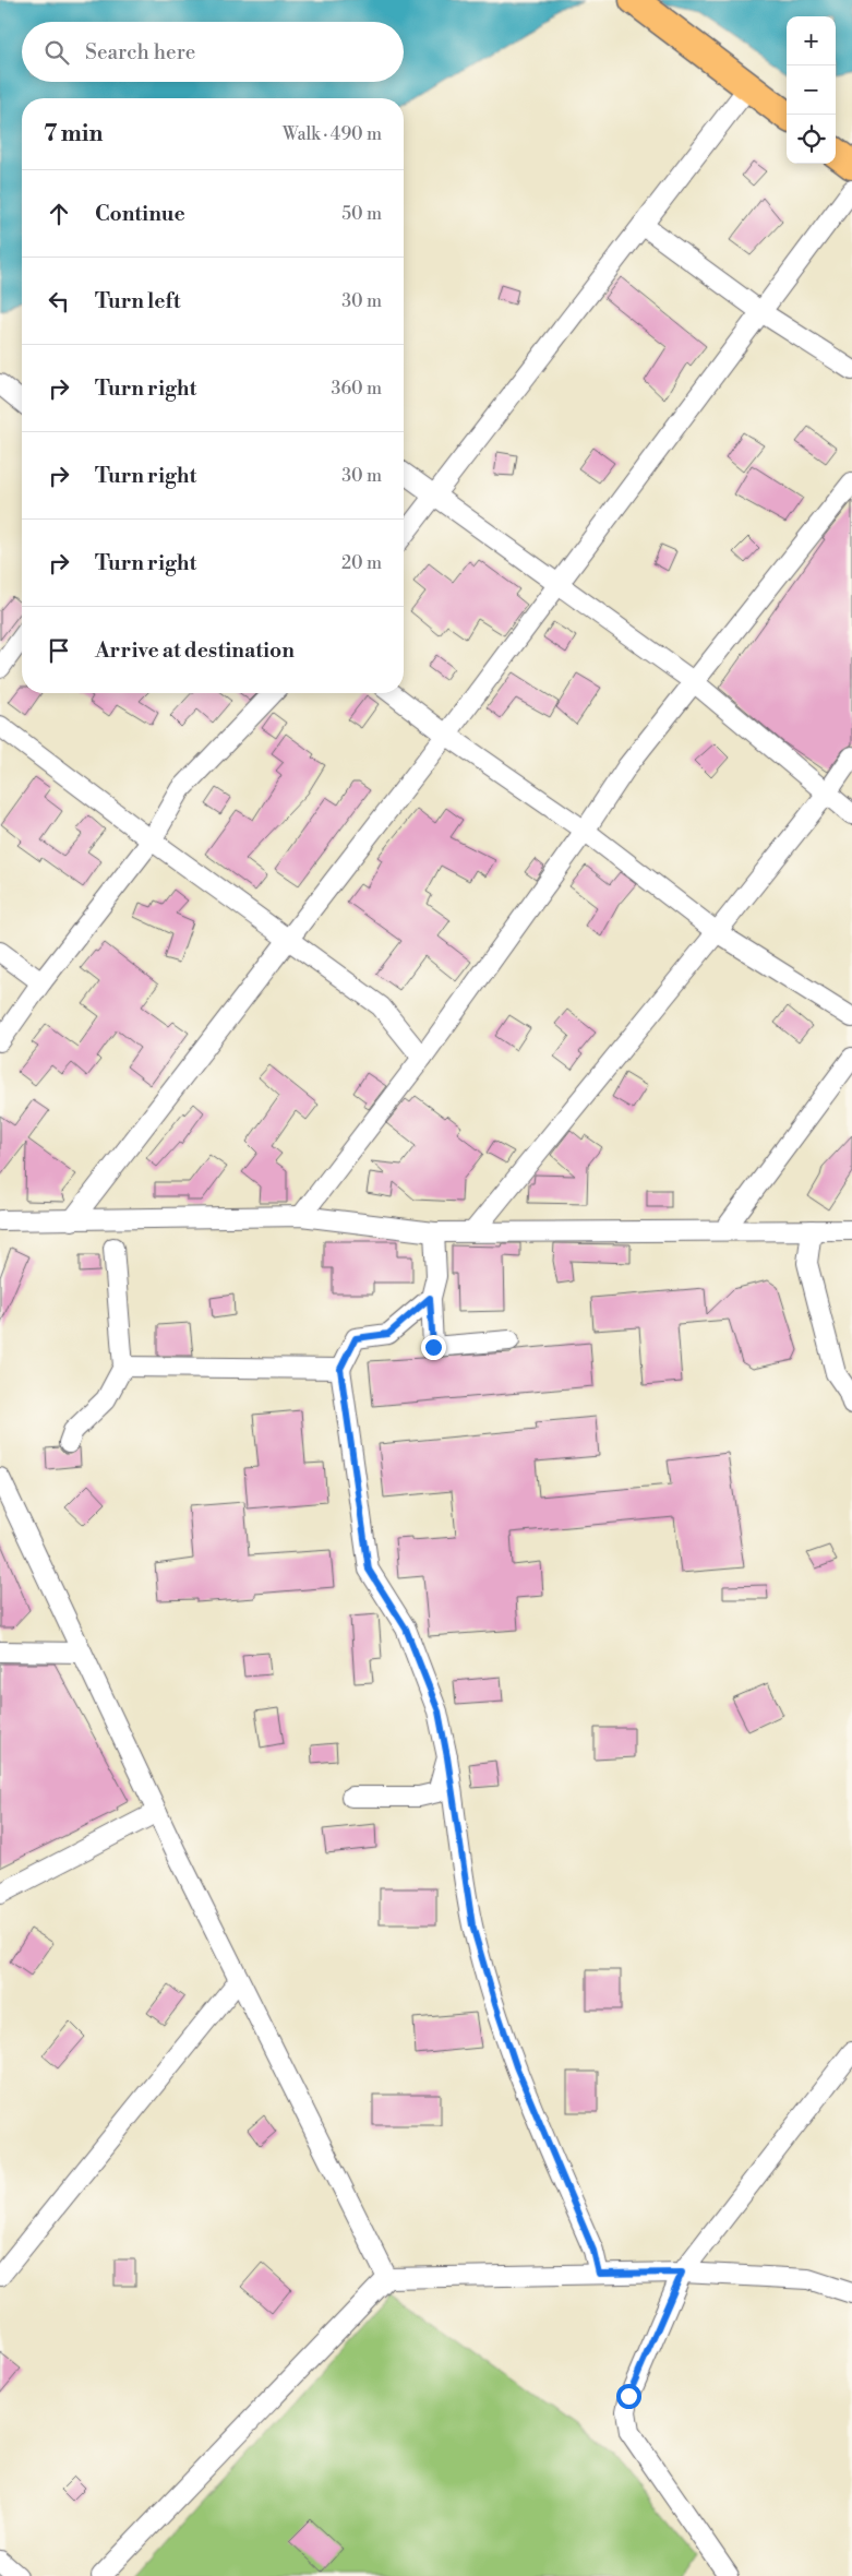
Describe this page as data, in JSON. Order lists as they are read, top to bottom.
{
  "page": {
    "map_buttons": ["+", "−"],
    "search": "Search here",
    "heading": ["7 min", "Walk · 490 m"],
    "list": [
      ["Continue", "50 m"],
      ["Turn left", "30 m"],
      ["Turn right", "360 m"],
      ["Turn right", "30 m"],
      ["Turn right", "20 m"],
      "Arrive at destination"
    ]
  }
}
